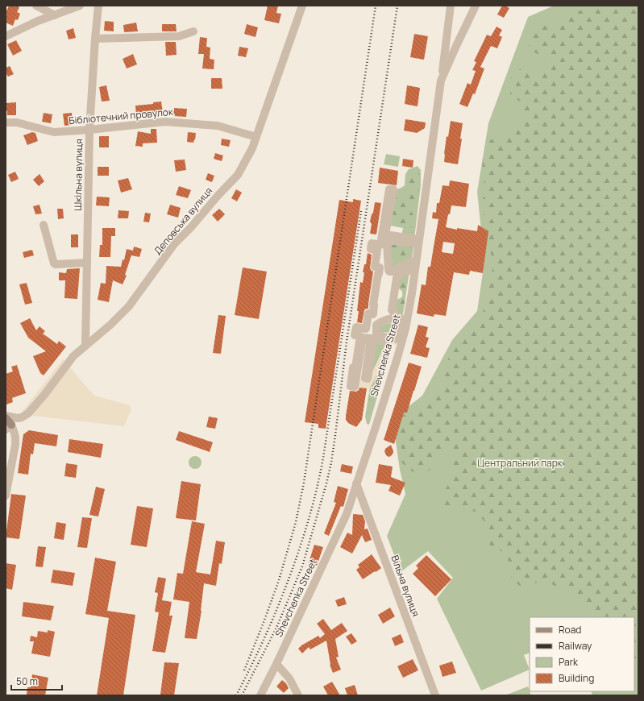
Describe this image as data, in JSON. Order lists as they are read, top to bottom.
{
  "streets": {
    "street": [
      "Бібліотечний провулок",
      "Шкільна вулиця",
      "Деповська вулиця",
      "Shevchenka Street",
      "Вільна вулиця"
    ]
  },
  "crossings": [
    ["Бібліотечний провулок", "Шкільна вулиця"],
    ["Бібліотечний провулок", "Деповська вулиця"],
    ["Шкільна вулиця", "Деповська вулиця"],
    ["Shevchenka Street", "Вільна вулиця"]
  ],
  "parks": ["Центральний парк"],
  "legend": [
    "Road",
    "Railway",
    "Park",
    "Building"
  ],
  "scale_bar": "50 m"
}
